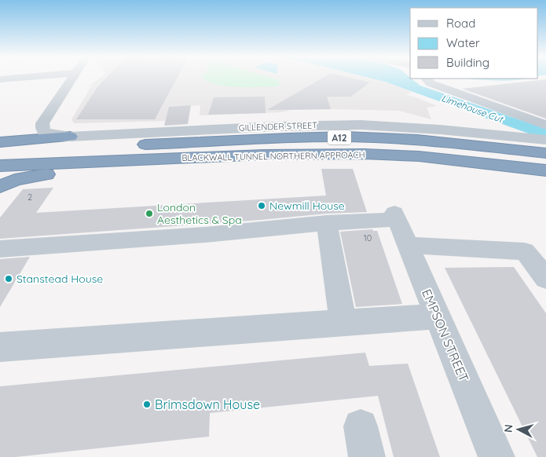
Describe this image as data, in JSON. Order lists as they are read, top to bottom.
{
  "streets": {
    "highway": ["A12", "BLACKWALL TUNNEL NORTHERN APPROACH"],
    "street": ["GILLENDER STREET", "EMPSON STREET"]
  },
  "water": ["Limehouse Cut"],
  "places": [
    "Newmill House",
    "London Aesthetics & Spa",
    "Stanstead House",
    "Brimsdown House"
  ],
  "house_numbers": ["2", "10"],
  "legend": ["Road", "Water", "Building"],
  "north": "left"
}
